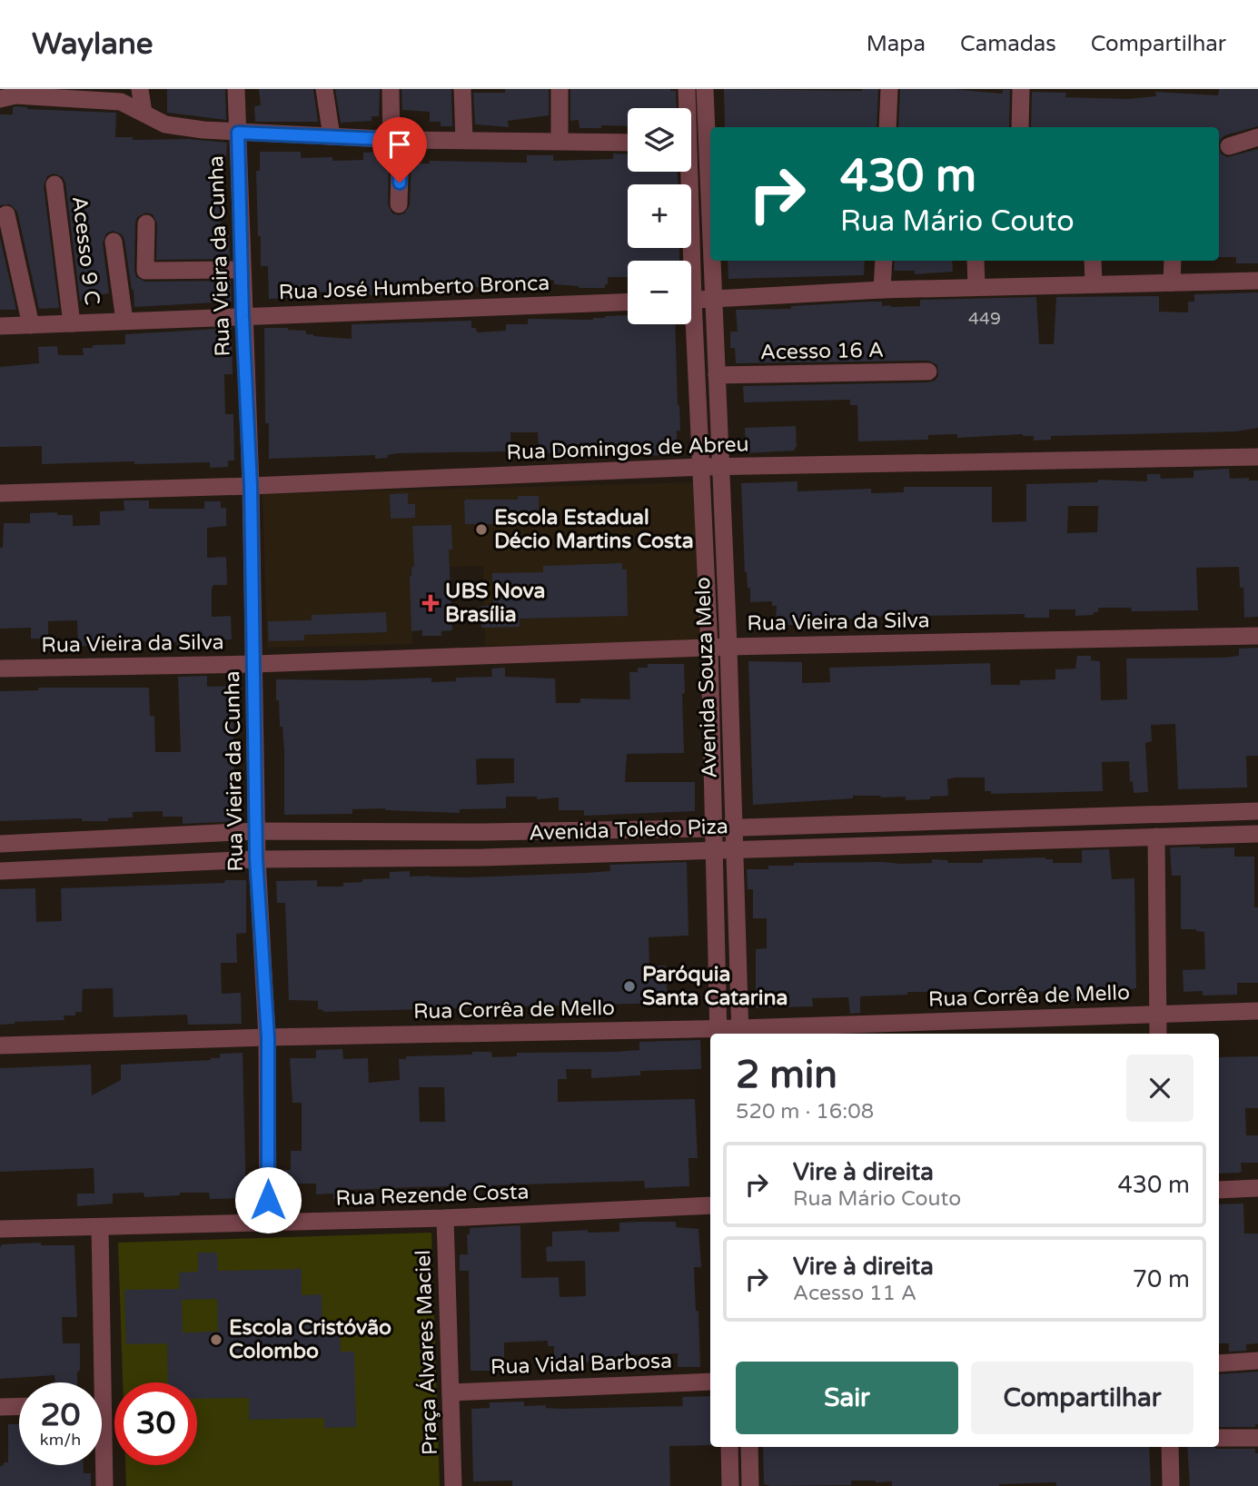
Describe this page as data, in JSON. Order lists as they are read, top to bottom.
{
  "streets": {
    "street": [
      "Acesso 9 C",
      "Rua Vieira da Cunha",
      "Rua José Humberto Bronca",
      "Acesso 16 A",
      "Rua Domingos de Abreu",
      "Rua Vieira da Silva",
      "Avenida Souza Melo",
      "Avenida Toledo Piza",
      "Rua Corrêa de Mello",
      "Rua Rezende Costa",
      "Praça Álvares Maciel",
      "Rua Vidal Barbosa"
    ]
  },
  "crossings": [
    ["Acesso 9 C", "Rua José Humberto Bronca"],
    ["Rua Vieira da Cunha", "Rua José Humberto Bronca"],
    ["Rua Vieira da Cunha", "Rua Domingos de Abreu"],
    ["Rua Vieira da Cunha", "Rua Vieira da Silva"],
    ["Rua Vieira da Cunha", "Avenida Toledo Piza"],
    ["Rua Vieira da Cunha", "Rua Corrêa de Mello"],
    ["Rua Vieira da Cunha", "Rua Rezende Costa"],
    ["Acesso 16 A", "Avenida Souza Melo"],
    ["Rua Domingos de Abreu", "Avenida Souza Melo"],
    ["Rua Vieira da Silva", "Avenida Souza Melo"],
    ["Avenida Souza Melo", "Avenida Toledo Piza"],
    ["Avenida Souza Melo", "Rua Corrêa de Mello"],
    ["Rua Rezende Costa", "Praça Álvares Maciel"],
    ["Praça Álvares Maciel", "Rua Vidal Barbosa"]
  ],
  "places": {
    "other": ["Escola Estadual Décio Martins Costa", "Paróquia Santa Catarina", "Escola Cristóvão Colombo"],
    "health": ["UBS Nova Brasília"]
  },
  "house_numbers": ["449"],
  "page": {
    "header": "Waylane",
    "nav": ["Mapa", "Camadas", "Compartilhar"],
    "map_buttons": ["+", "−"],
    "turn": ["430 m", "Rua Mário Couto"],
    "heading": ["2 min", "520 m · 16:08"],
    "list": [
      {
        "name": "Vire à direita",
        "note": "Rua Mário Couto",
        "value": "430 m"
      },
      {
        "name": "Vire à direita",
        "note": "Acesso 11 A",
        "value": "70 m"
      }
    ],
    "buttons": ["Sair", "Compartilhar"],
    "speed": "20 km/h",
    "limit": "30"
  }
}
